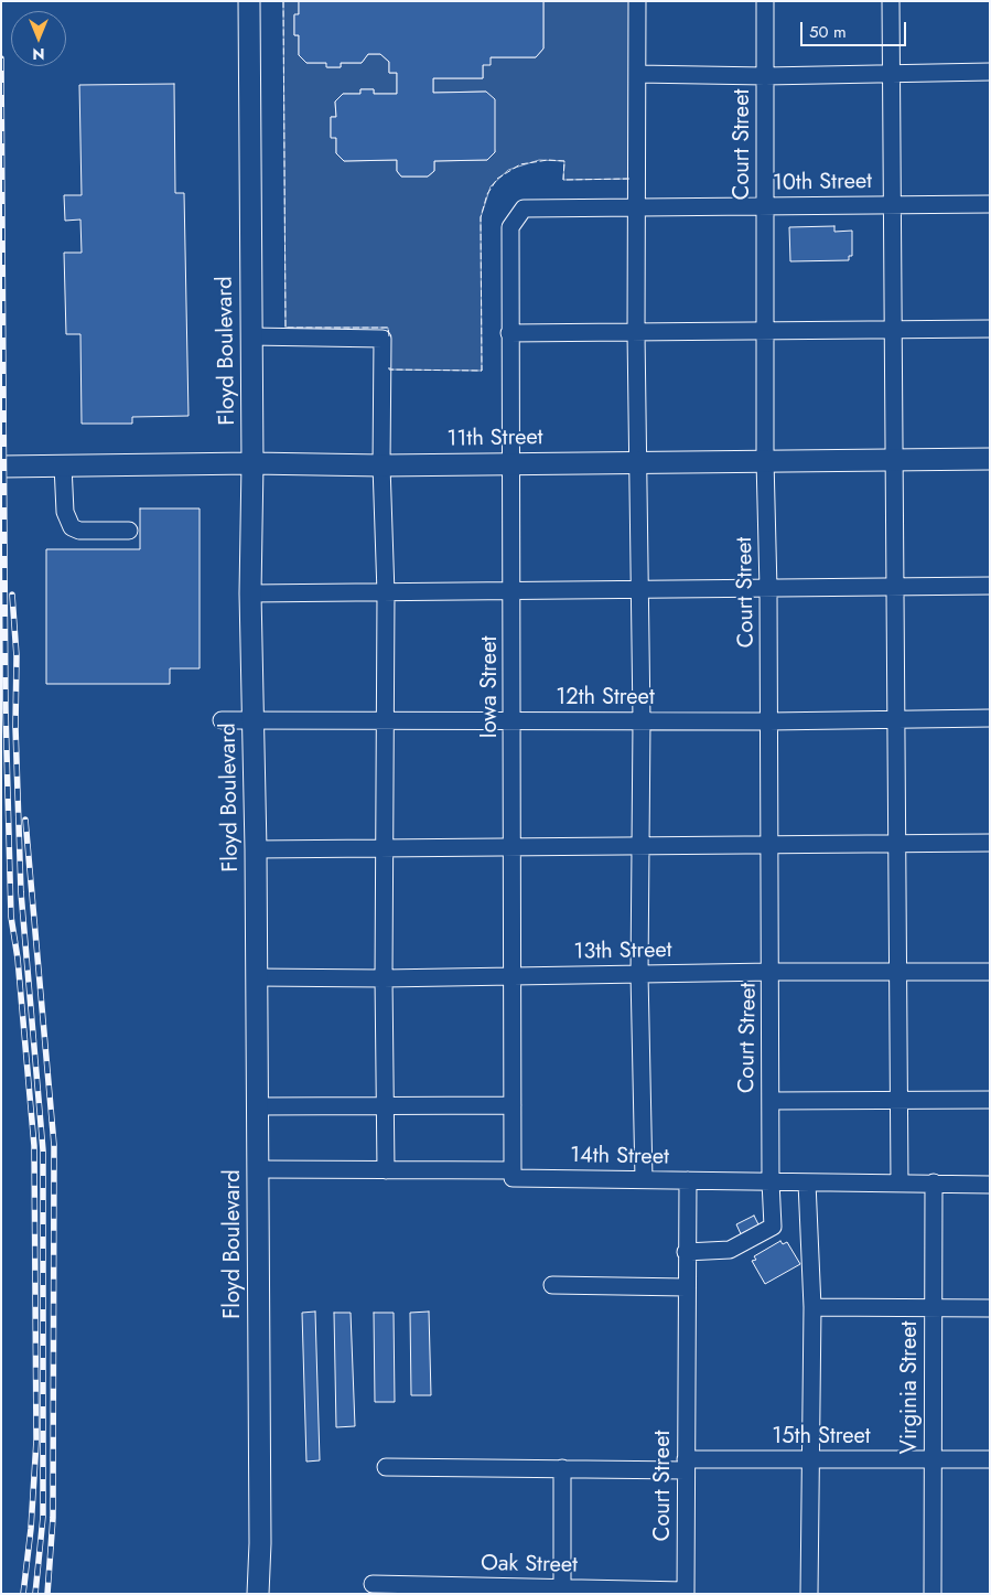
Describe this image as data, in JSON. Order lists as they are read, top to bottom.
{
  "streets": {
    "main road": ["Floyd Boulevard", "11th Street"],
    "street": [
      "Court Street",
      "10th Street",
      "Iowa Street",
      "12th Street",
      "13th Street",
      "14th Street",
      "Virginia Street",
      "15th Street",
      "Oak Street"
    ]
  },
  "crossings": [
    ["Court Street", "10th Street"],
    ["Court Street", "11th Street"],
    ["Court Street", "12th Street"],
    ["Court Street", "13th Street"],
    ["Court Street", "14th Street"],
    ["Court Street", "15th Street"],
    ["Court Street", "Oak Street"],
    ["10th Street", "Iowa Street"],
    ["Floyd Boulevard", "11th Street"],
    ["Floyd Boulevard", "12th Street"],
    ["Floyd Boulevard", "13th Street"],
    ["Floyd Boulevard", "14th Street"],
    ["11th Street", "Iowa Street"],
    ["Iowa Street", "12th Street"],
    ["Iowa Street", "13th Street"],
    ["Iowa Street", "14th Street"],
    ["14th Street", "Virginia Street"],
    ["Virginia Street", "15th Street"]
  ],
  "scale_bar": "50 m",
  "north": "bottom"
}
